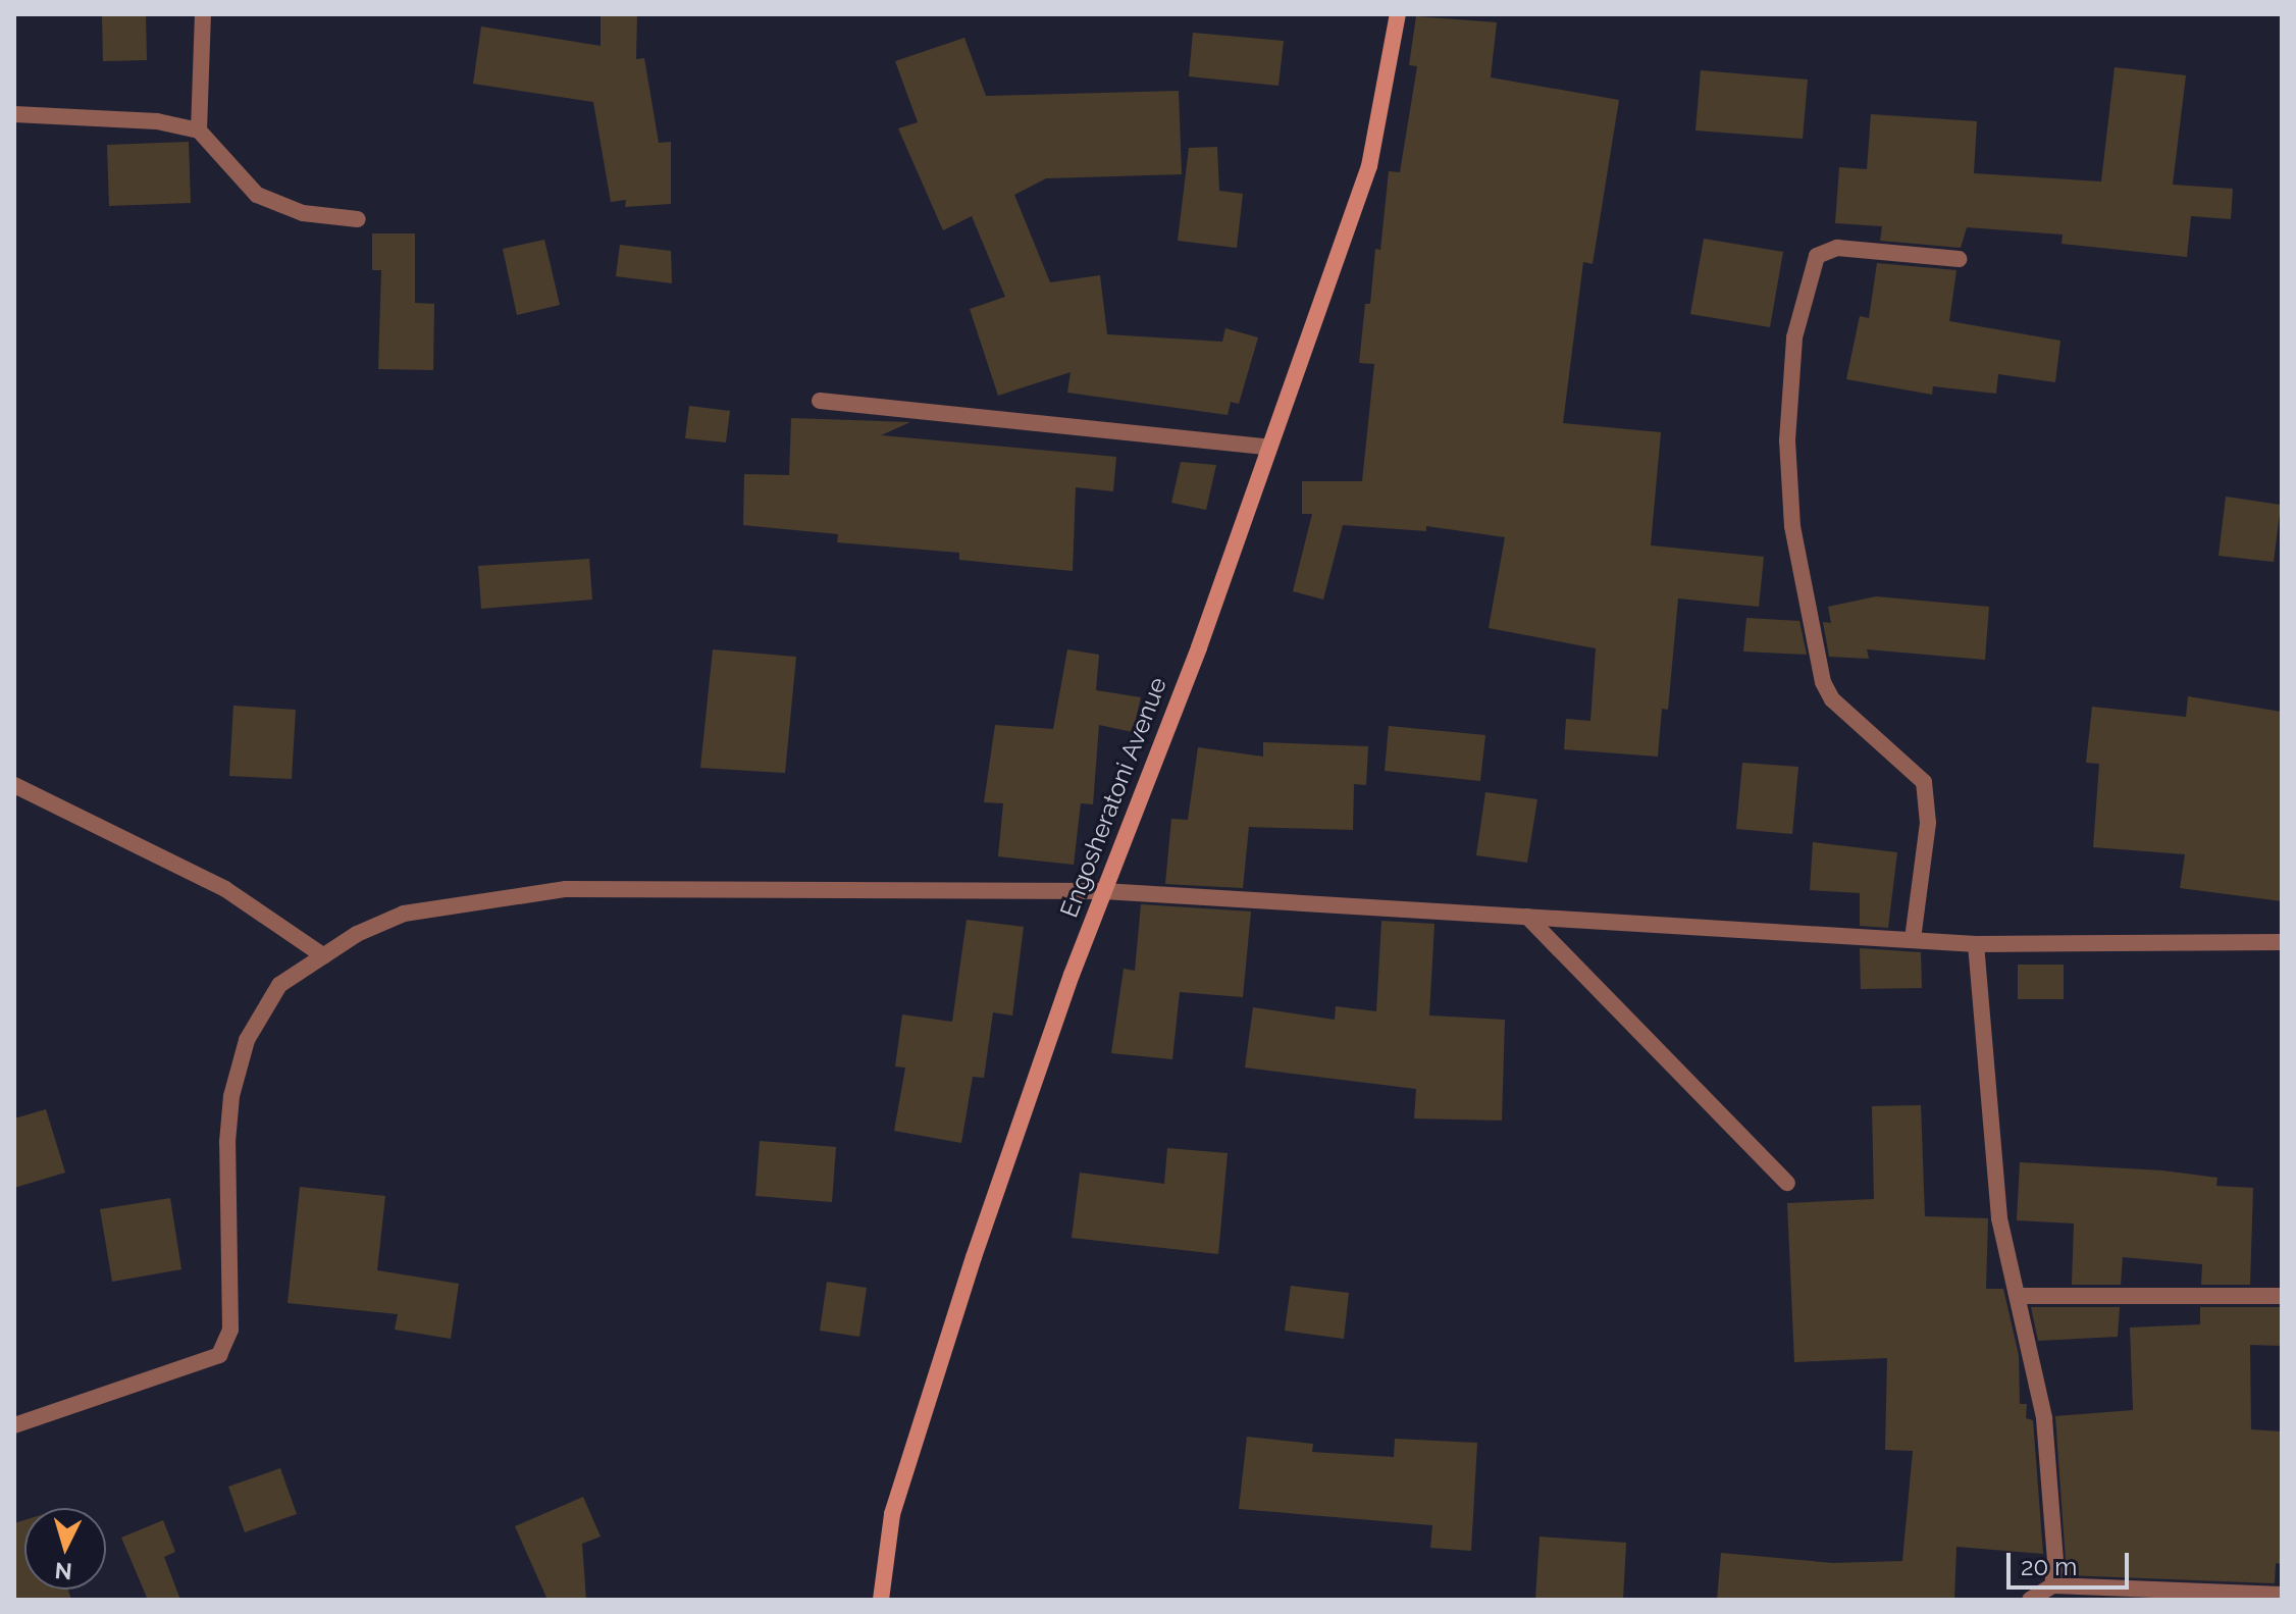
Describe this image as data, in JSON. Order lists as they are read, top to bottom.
{
  "streets": {
    "street": ["Engosheratoni Avenue"]
  },
  "scale_bar": "20 m",
  "north": "bottom"
}
